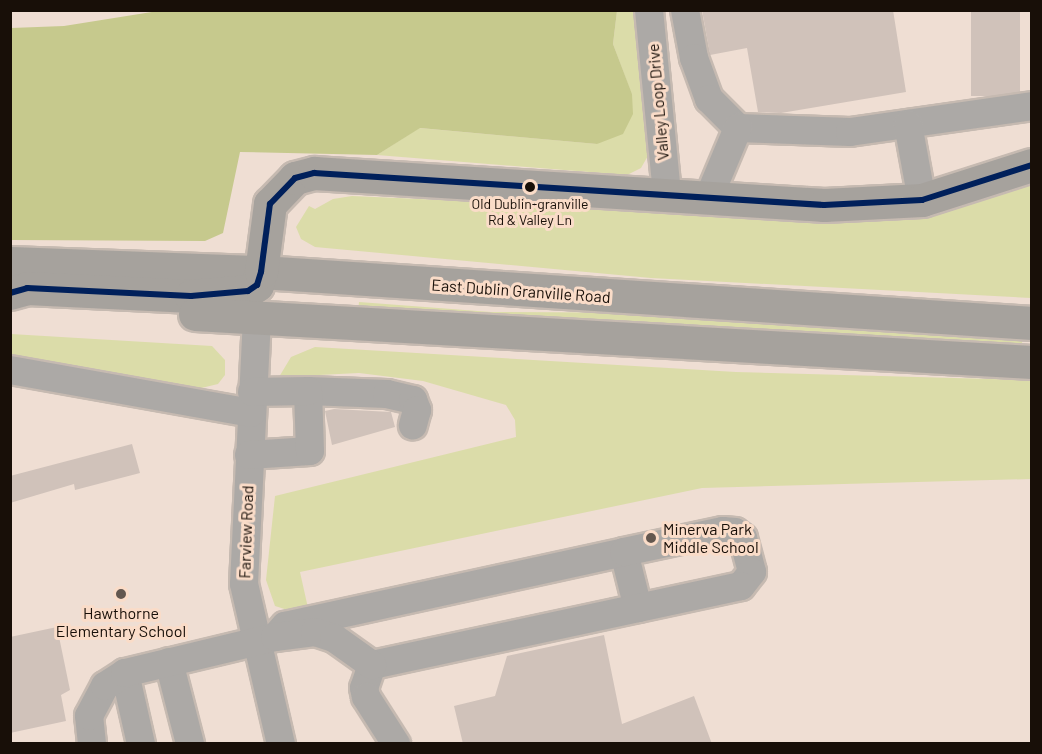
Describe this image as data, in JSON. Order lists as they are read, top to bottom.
{
  "streets": {
    "main road": ["East Dublin Granville Road"],
    "street": ["Valley Loop Drive", "Farview Road"]
  },
  "places": ["Old Dublin-granville Rd & Valley Ln", "Minerva Park Middle School", "Hawthorne Elementary School"]
}
